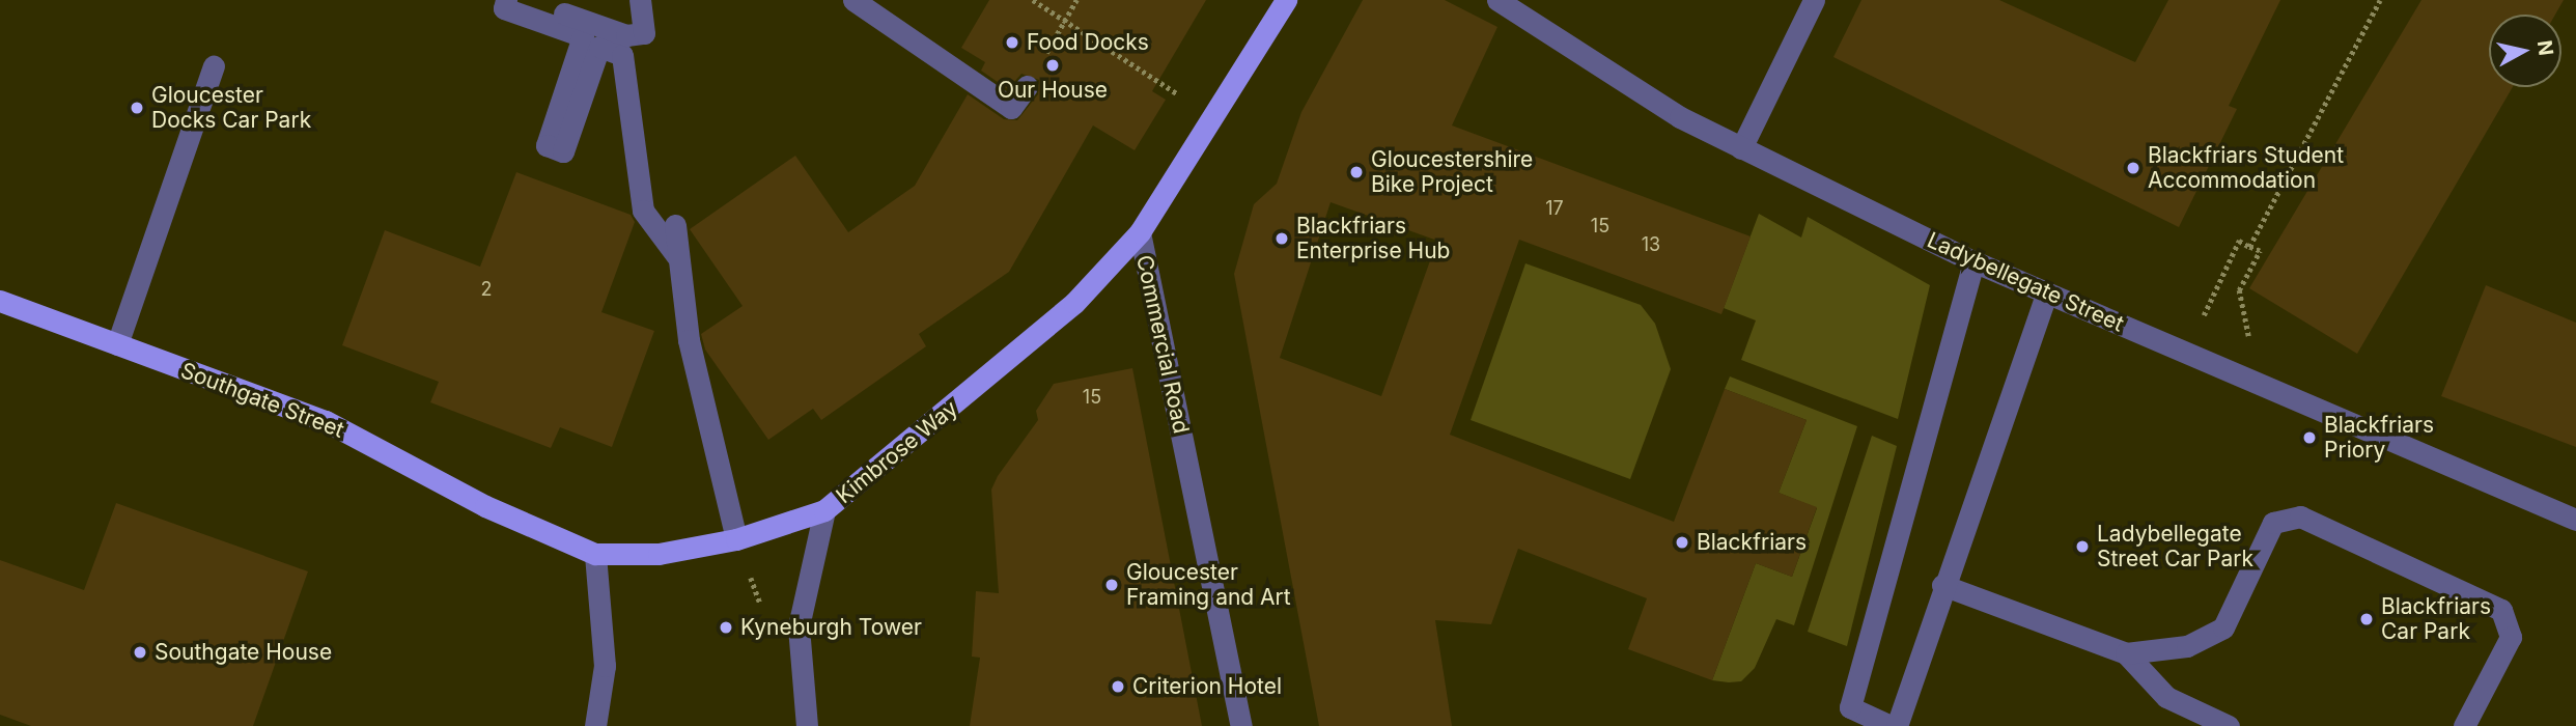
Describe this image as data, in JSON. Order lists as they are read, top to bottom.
{
  "streets": {
    "main road": ["Commercial Road", "Southgate Street", "Kimbrose Way"],
    "street": ["Ladybellegate Street"]
  },
  "crossings": [
    ["Commercial Road", "Kimbrose Way"],
    ["Southgate Street", "Kimbrose Way"]
  ],
  "places": [
    "Food Docks",
    "Our House",
    "Gloucester Docks Car Park",
    "Blackfriars Student Accommodation",
    "Gloucestershire Bike Project",
    "Blackfriars Enterprise Hub",
    "Blackfriars Priory",
    "Blackfriars",
    "Ladybellegate Street Car Park",
    "Gloucester Framing and Art",
    "Blackfriars Car Park",
    "Kyneburgh Tower",
    "Southgate House",
    "Criterion Hotel"
  ],
  "house_numbers": [
    "17",
    "15",
    "13",
    "2",
    "15"
  ],
  "north": "right"
}
